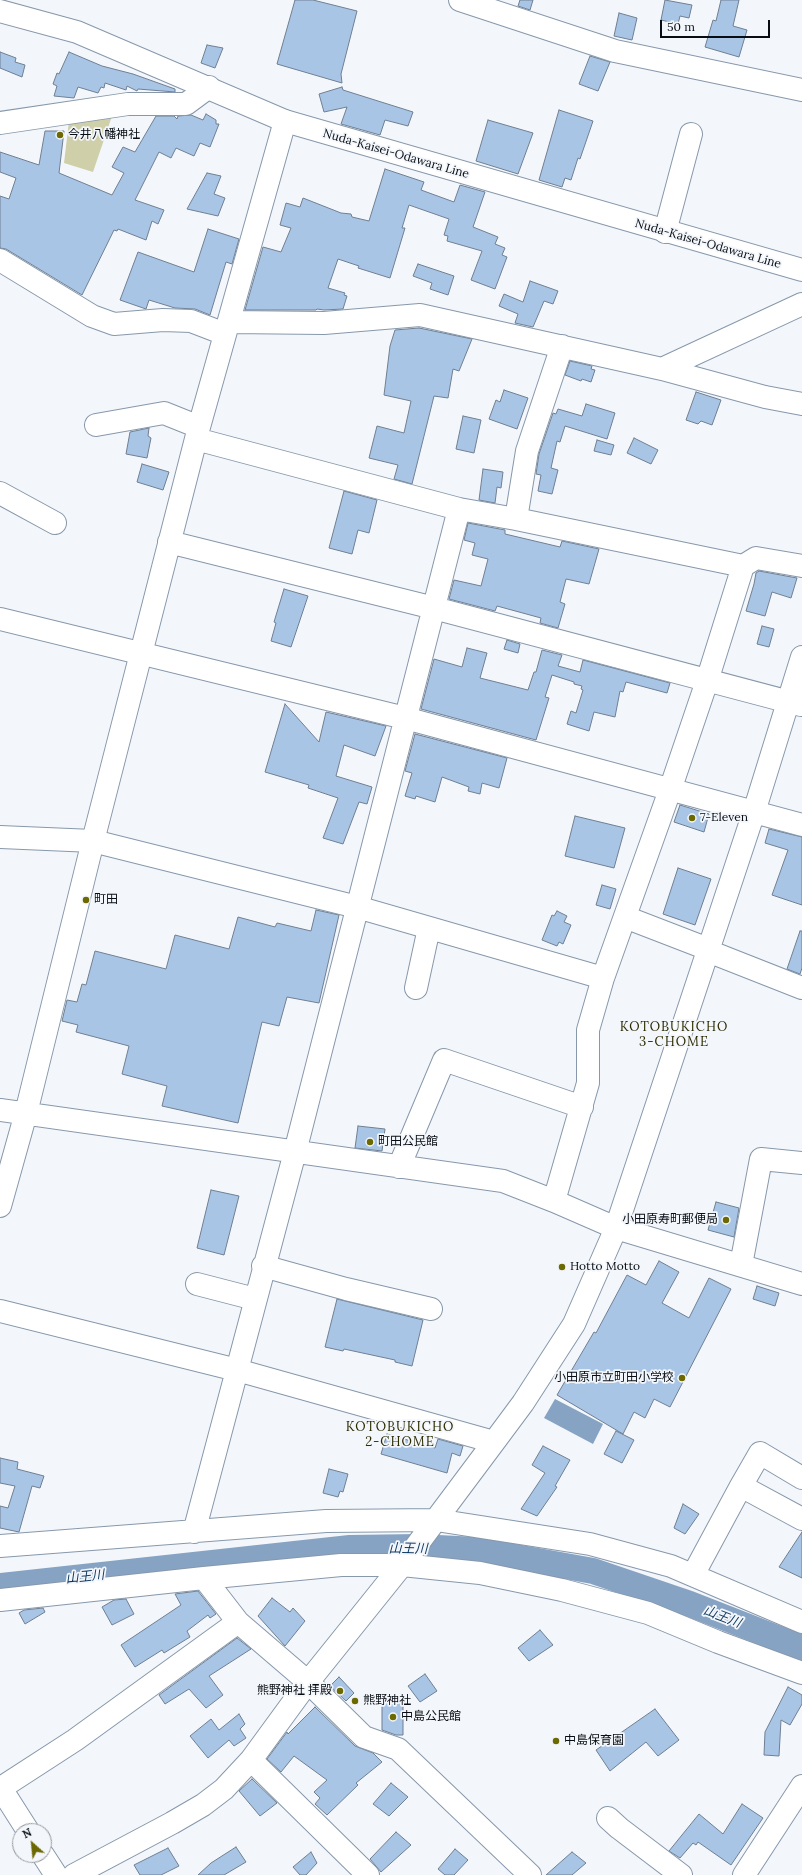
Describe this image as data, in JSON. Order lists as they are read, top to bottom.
{
  "streets": {
    "street": ["Nuda-Kaisei-Odawara Line"]
  },
  "districts": ["KOTOBUKICHO 3-CHOME", "KOTOBUKICHO 2-CHOME"],
  "water": ["山王川"],
  "places": [
    "今井八幡神社",
    "7-Eleven",
    "町田",
    "町田公民館",
    "小田原寿町郵便局",
    "Hotto Motto",
    "小田原市立町田小学校",
    "熊野神社 拝殿",
    "熊野神社",
    "中島公民館",
    "中島保育園"
  ],
  "scale_bar": "50 m",
  "north": "top left"
}
